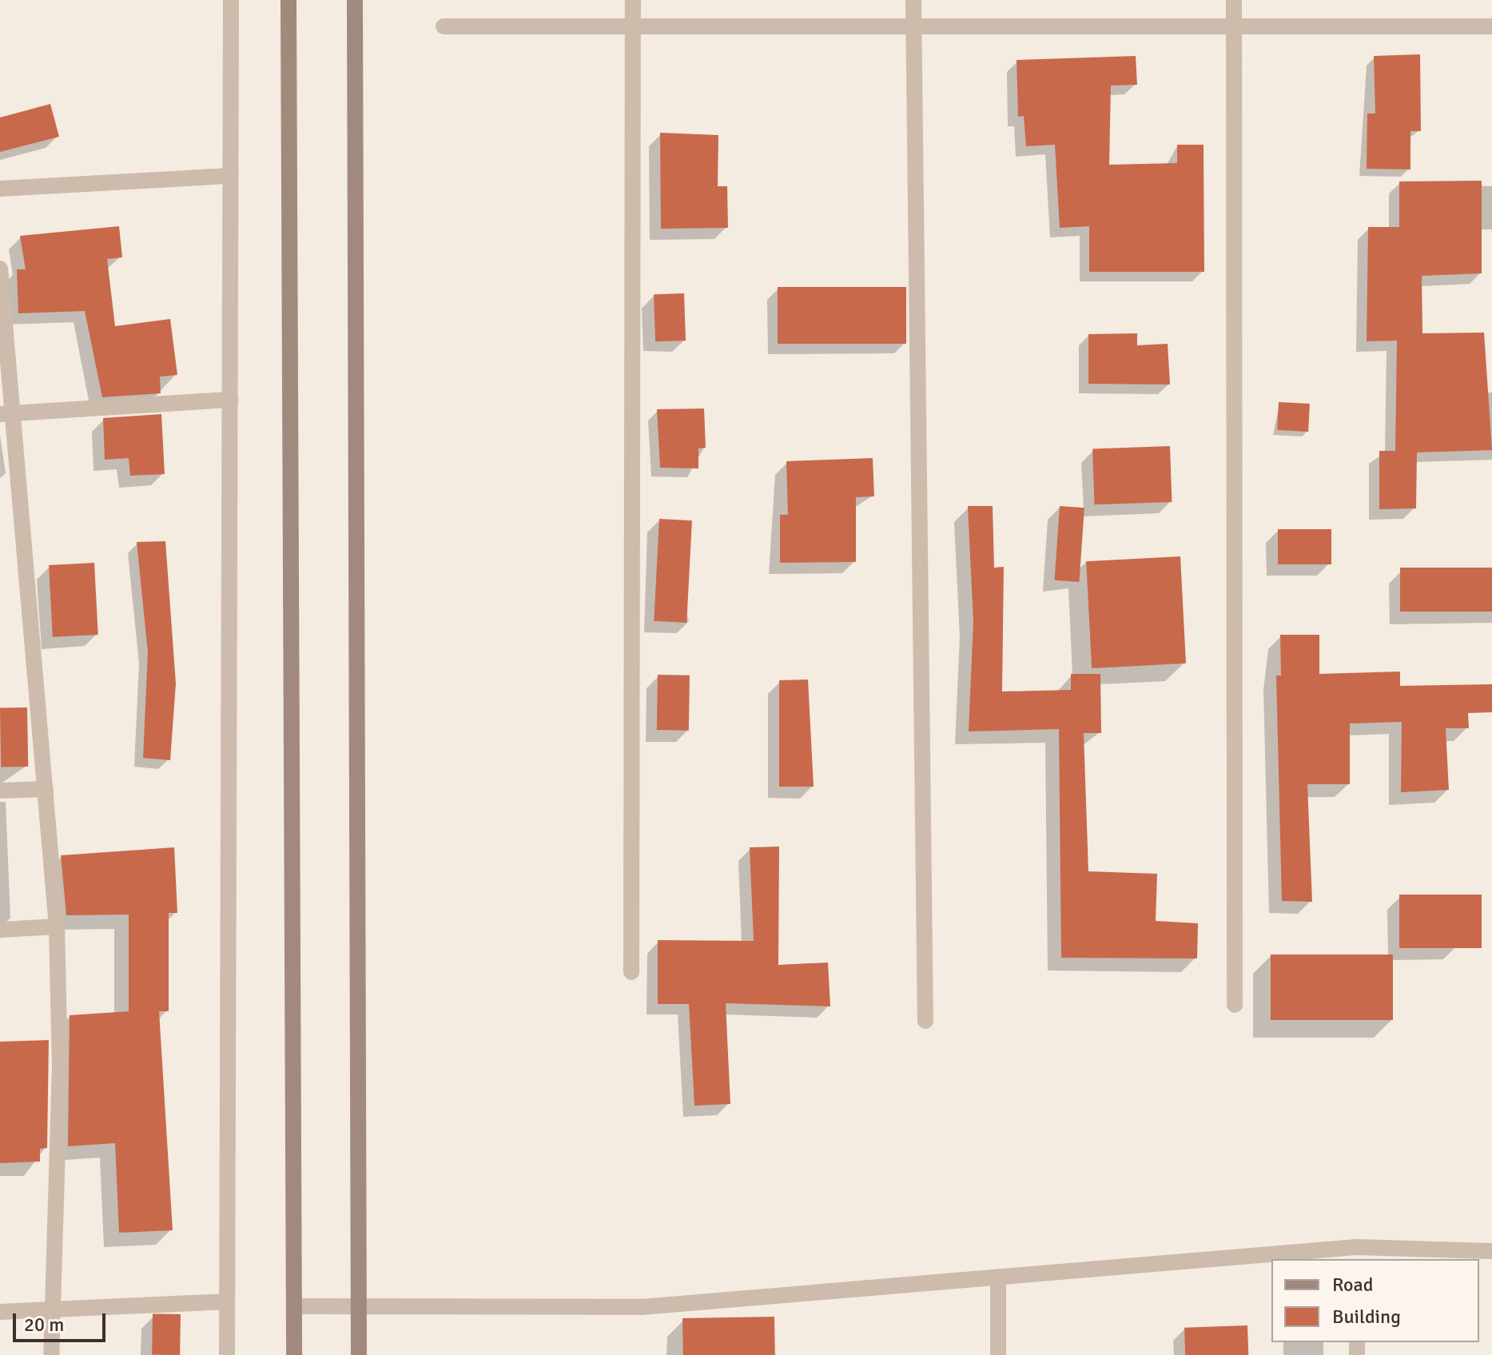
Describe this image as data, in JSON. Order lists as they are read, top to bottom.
{
  "legend": ["Road", "Building"],
  "scale_bar": "20 m"
}
